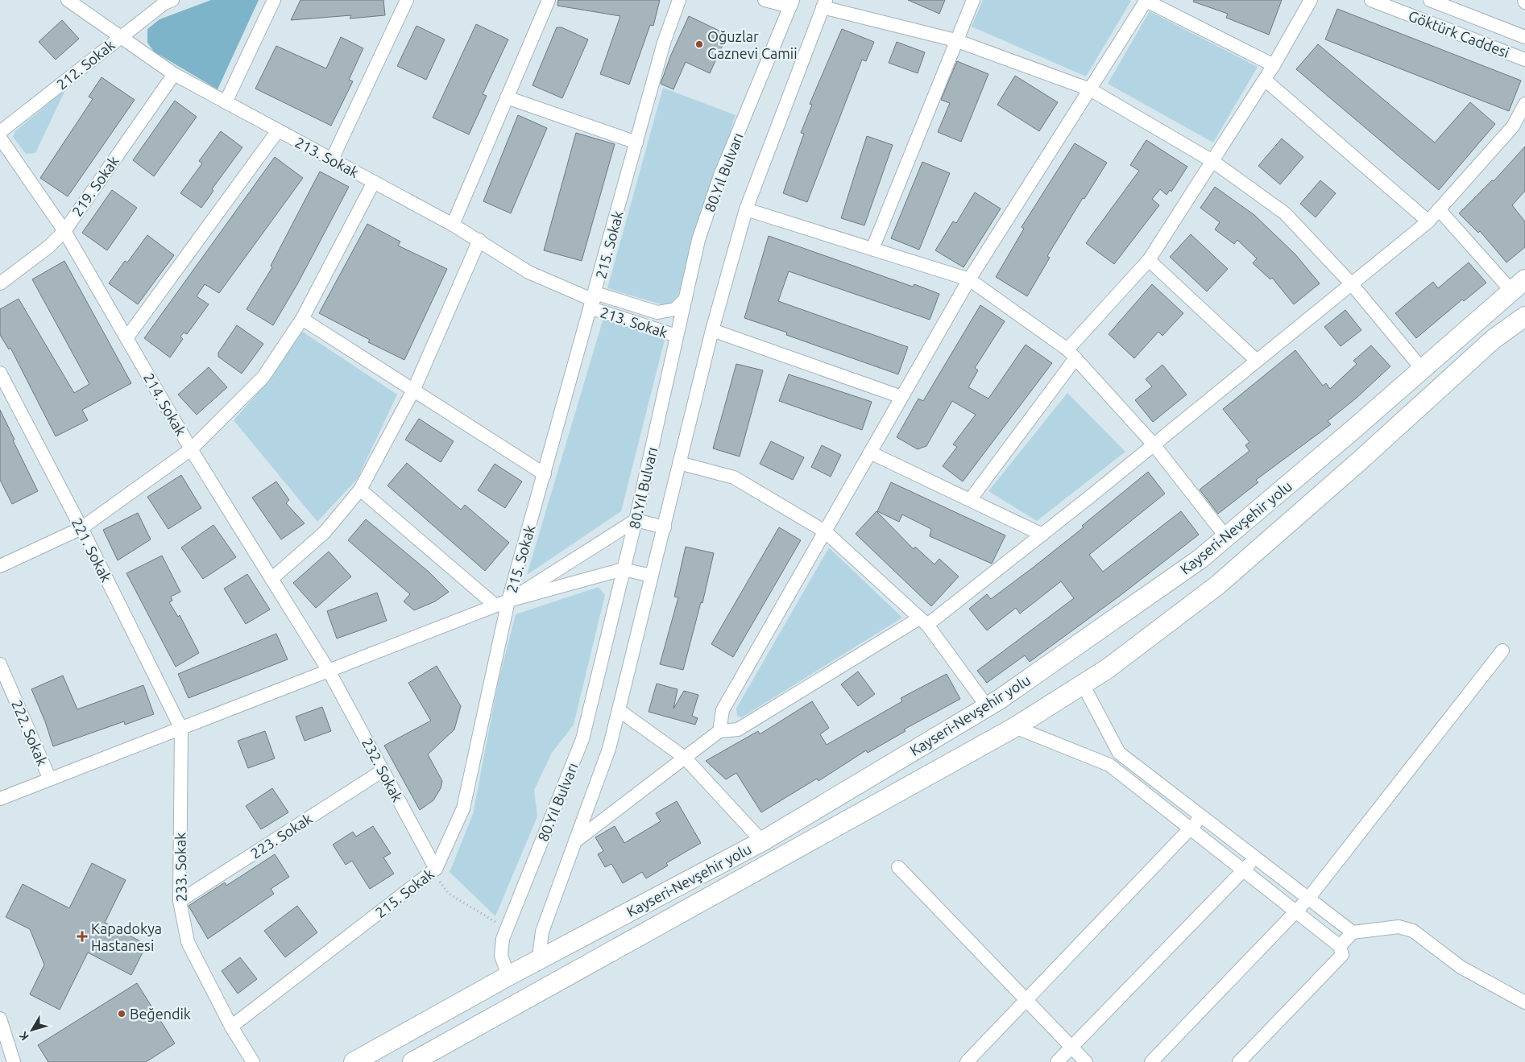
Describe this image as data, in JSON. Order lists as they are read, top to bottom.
{
  "streets": {
    "highway": ["Kayseri-Nevşehir yolu"],
    "street": [
      "Göktürk Caddesi",
      "212. Sokak",
      "213. Sokak",
      "80.Yıl Bulvarı",
      "219. Sokak",
      "215. Sokak",
      "214. Sokak",
      "221. Sokak",
      "222. Sokak",
      "232. Sokak",
      "223. Sokak",
      "233. Sokak"
    ]
  },
  "crossings": [
    ["212. Sokak", "213. Sokak"],
    ["213. Sokak", "80.Yıl Bulvarı"],
    ["213. Sokak", "219. Sokak"],
    ["213. Sokak", "215. Sokak"],
    ["80.Yıl Bulvarı", "Kayseri-Nevşehir yolu"],
    ["219. Sokak", "214. Sokak"],
    ["215. Sokak", "232. Sokak"],
    ["215. Sokak", "233. Sokak"],
    ["214. Sokak", "232. Sokak"],
    ["221. Sokak", "233. Sokak"],
    ["232. Sokak", "223. Sokak"],
    ["223. Sokak", "233. Sokak"]
  ],
  "places": {
    "other": ["Oğuzlar Gaznevi Camii", "Beğendik"],
    "health": ["Kapadokya Hastanesi"]
  },
  "north": "bottom left"
}
